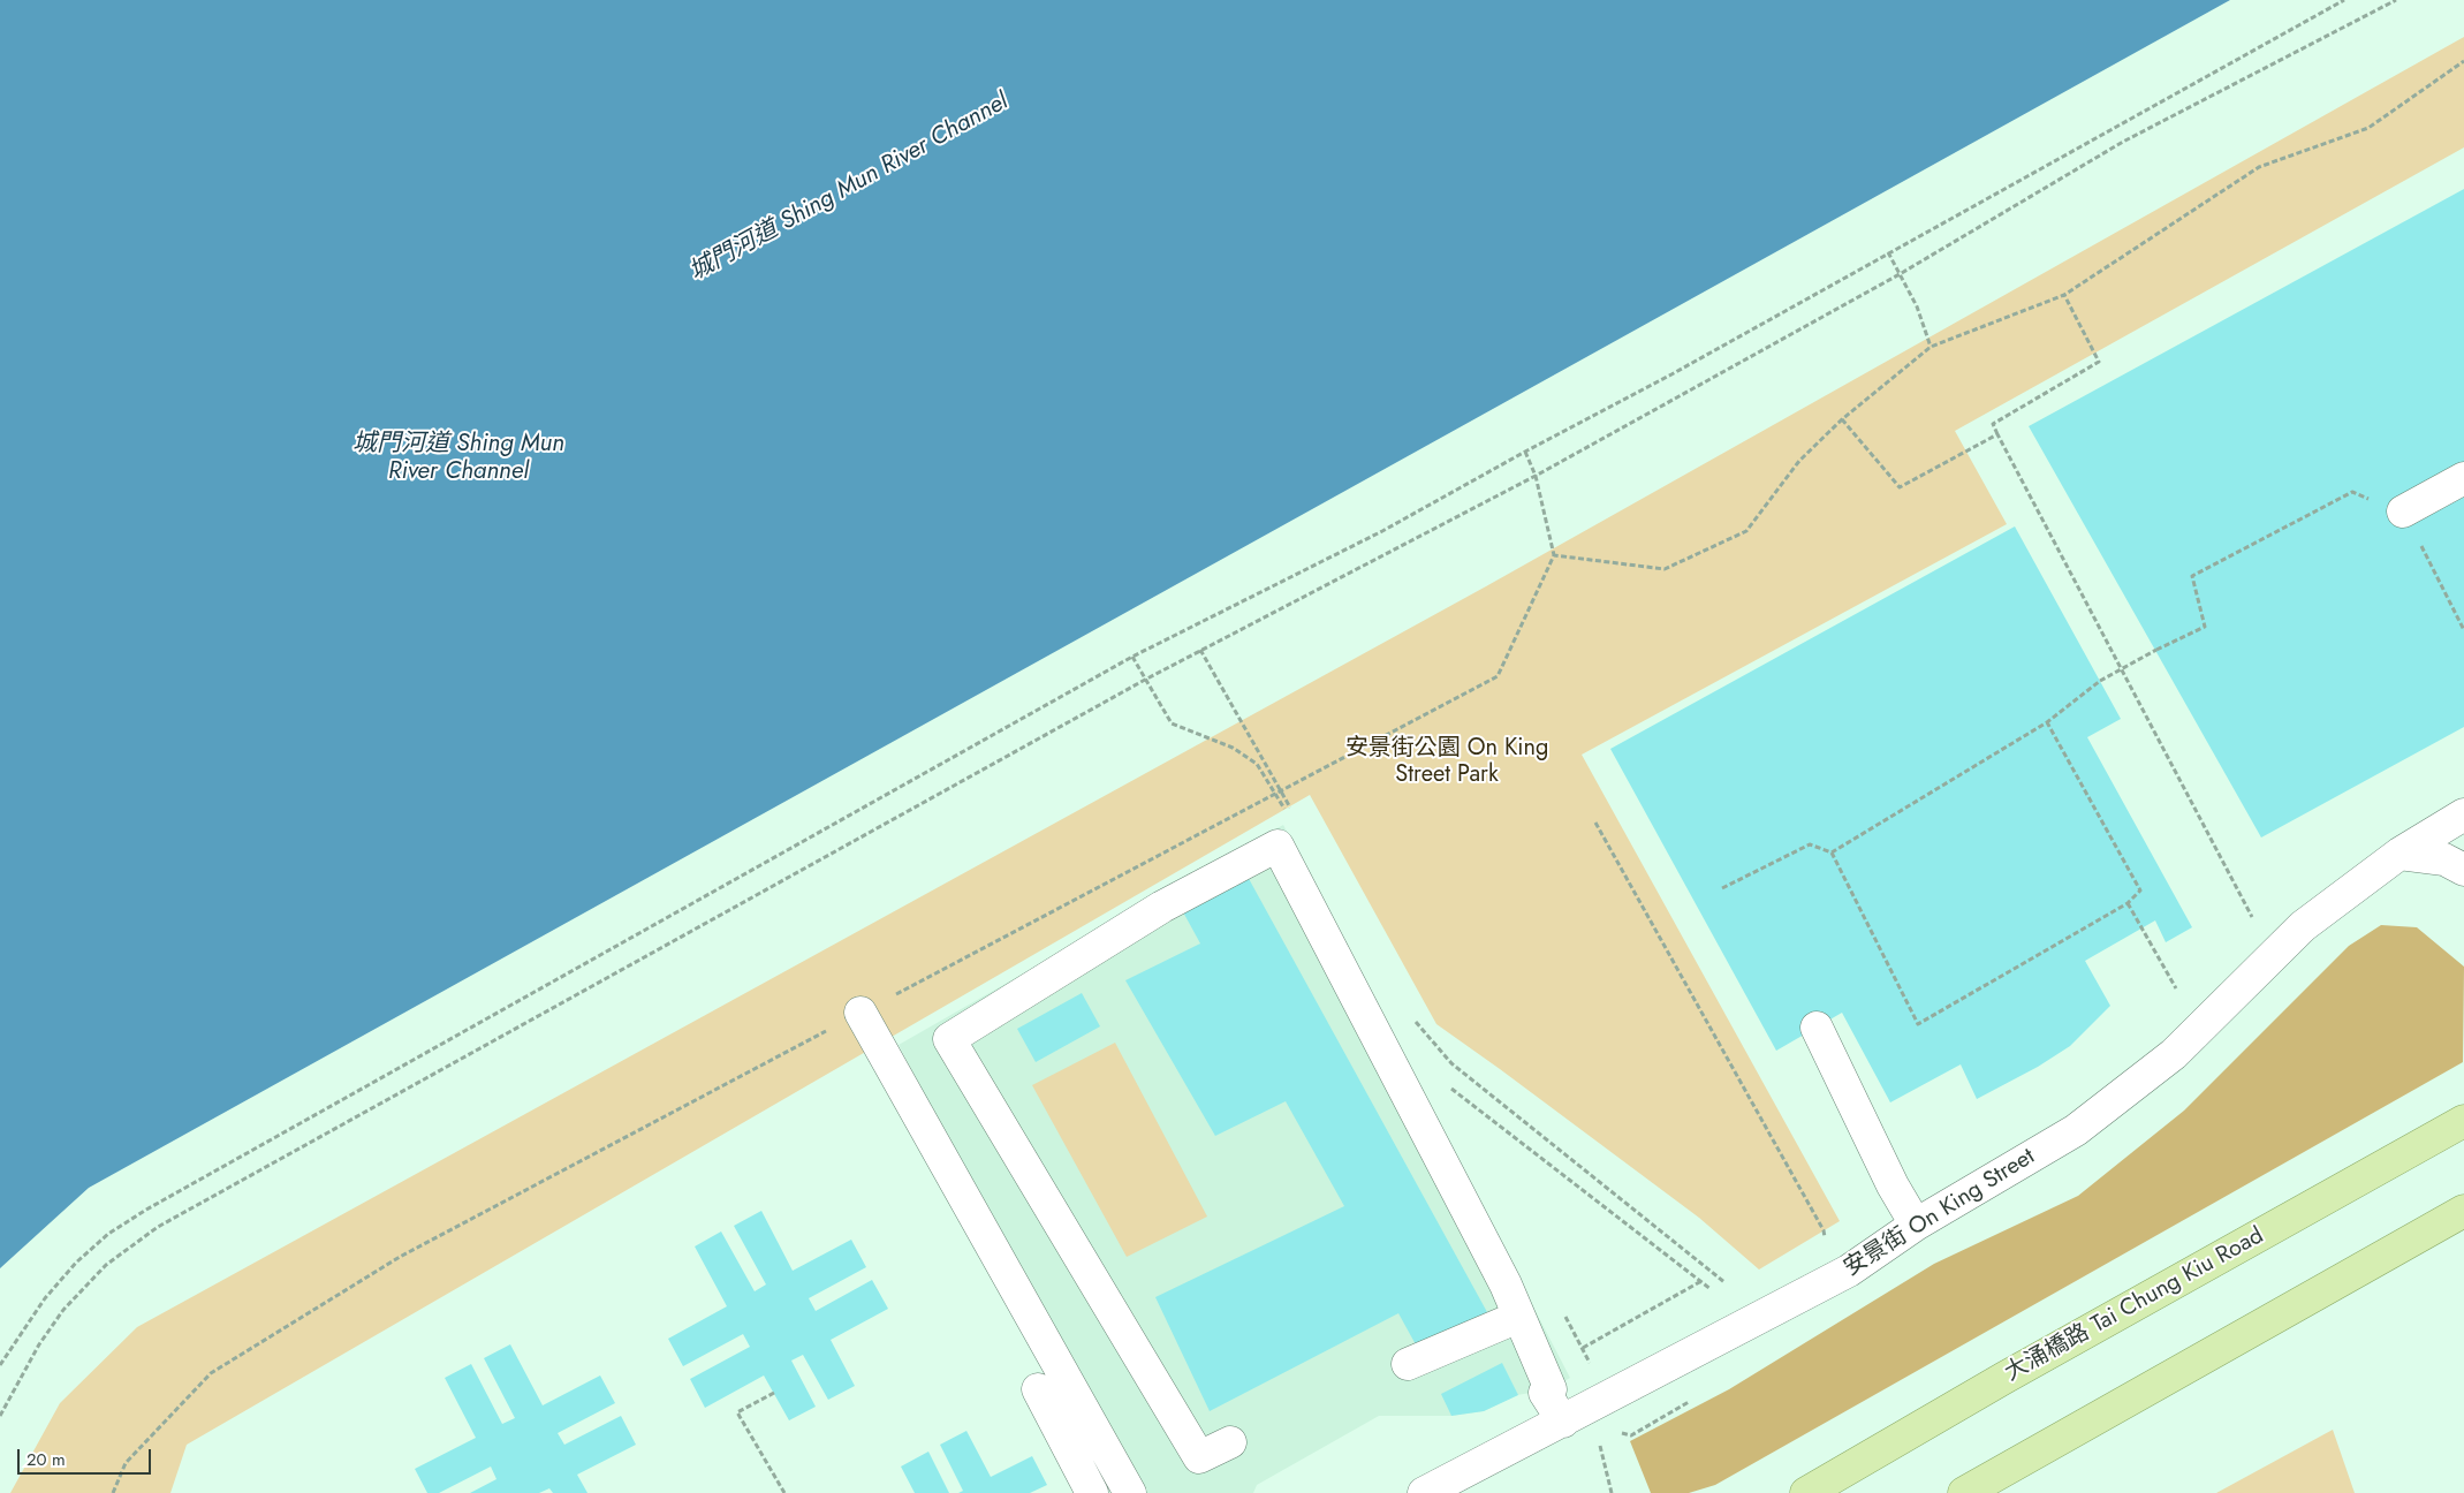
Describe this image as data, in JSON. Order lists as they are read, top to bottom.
{
  "streets": {
    "main road": ["大涌橋路 Tai Chung Kiu Road"],
    "street": ["安景街 On King Street"]
  },
  "water": ["城門河道 Shing Mun River Channel"],
  "parks": ["安景街公園 On King Street Park"],
  "scale_bar": "20 m"
}
